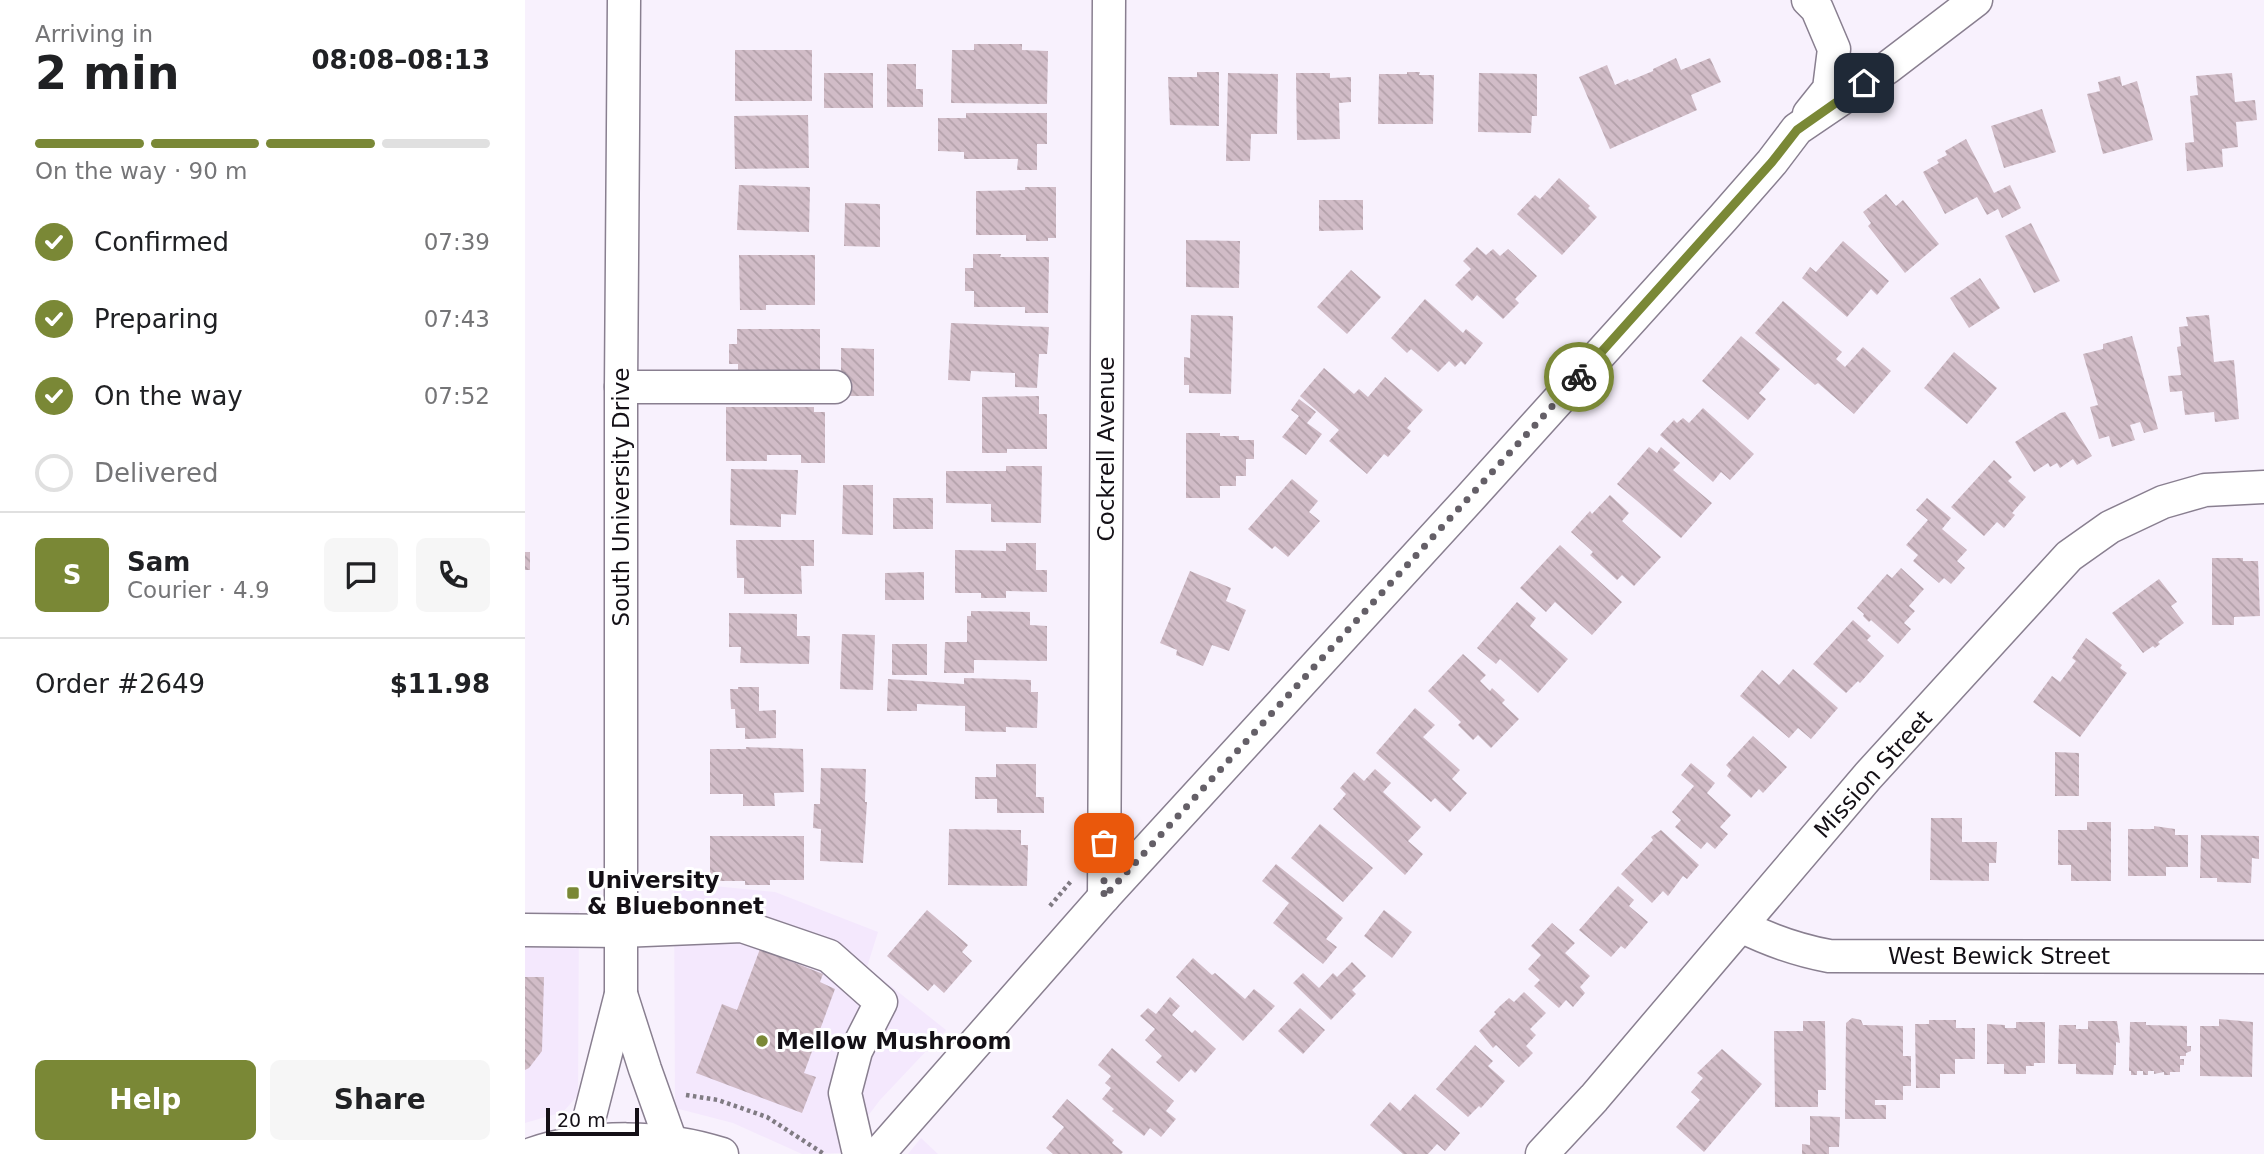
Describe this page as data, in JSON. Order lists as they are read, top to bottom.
{
  "streets": {
    "street": [
      "Cockrell Avenue",
      "South University Drive",
      "Mission Street",
      "West Bewick Street"
    ]
  },
  "crossings": [
    ["Mission Street", "West Bewick Street"]
  ],
  "places": {
    "transit": ["University & Bluebonnet"],
    "other": ["Mellow Mushroom"]
  },
  "scale_bar": "20 m",
  "page": {
    "heading": ["2 min", "Arriving in", "08:08–08:13"],
    "panel": [
      "Sam",
      "Courier · 4.9",
      "Order #2649",
      "$11.98"
    ],
    "bar": "On the way · 90 m",
    "list": [
      ["Confirmed", "07:39"],
      ["Preparing", "07:43"],
      ["On the way", "07:52"],
      "Delivered"
    ],
    "round": "S",
    "buttons": ["Help", "Share"],
    "scale": "20 m"
  }
}
